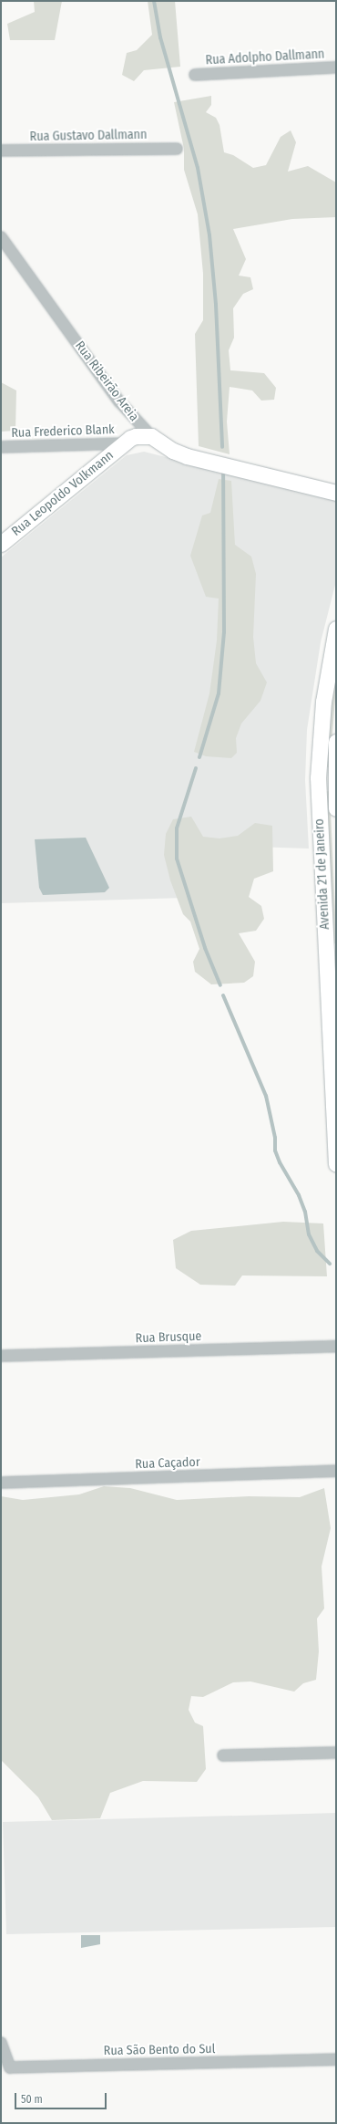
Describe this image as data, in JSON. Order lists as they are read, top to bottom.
{
  "streets": {
    "street": [
      "Rua Adolpho Dallmann",
      "Rua Gustavo Dallmann",
      "Rua Ribeirão Areia",
      "Rua Frederico Blank",
      "Rua Leopoldo Volkmann",
      "Avenida 21 de Janeiro",
      "Rua Brusque",
      "Rua Caçador",
      "Rua São Bento do Sul"
    ]
  },
  "crossings": [
    ["Rua Ribeirão Areia", "Rua Leopoldo Volkmann"],
    ["Rua Frederico Blank", "Rua Leopoldo Volkmann"]
  ],
  "scale_bar": "50 m"
}
